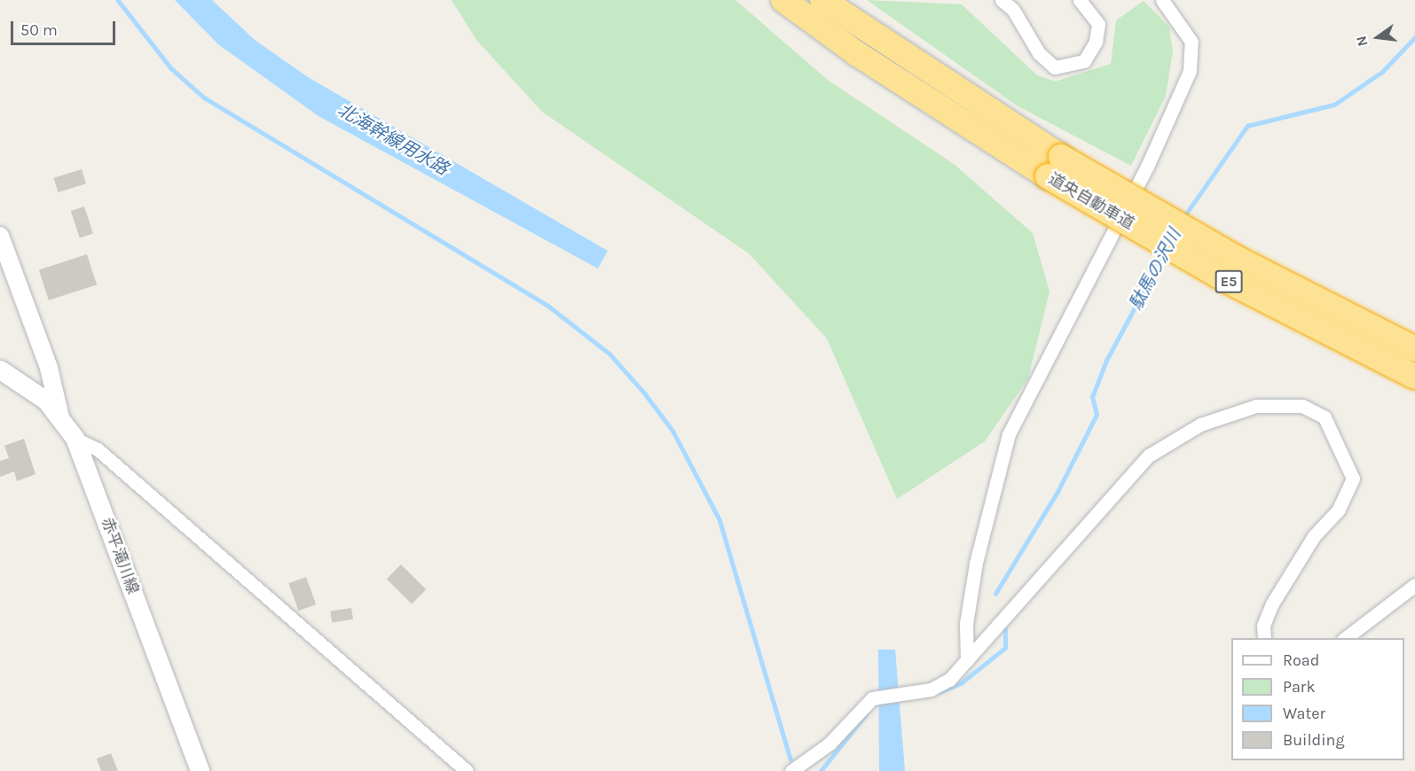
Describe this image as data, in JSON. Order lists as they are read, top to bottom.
{
  "streets": {
    "highway": ["道央自動車道", "E5"],
    "main road": ["赤平滝川線"]
  },
  "water": ["北海幹線用水路", "駄馬の沢川"],
  "legend": [
    "Road",
    "Park",
    "Water",
    "Building"
  ],
  "scale_bar": "50 m",
  "north": "left"
}
